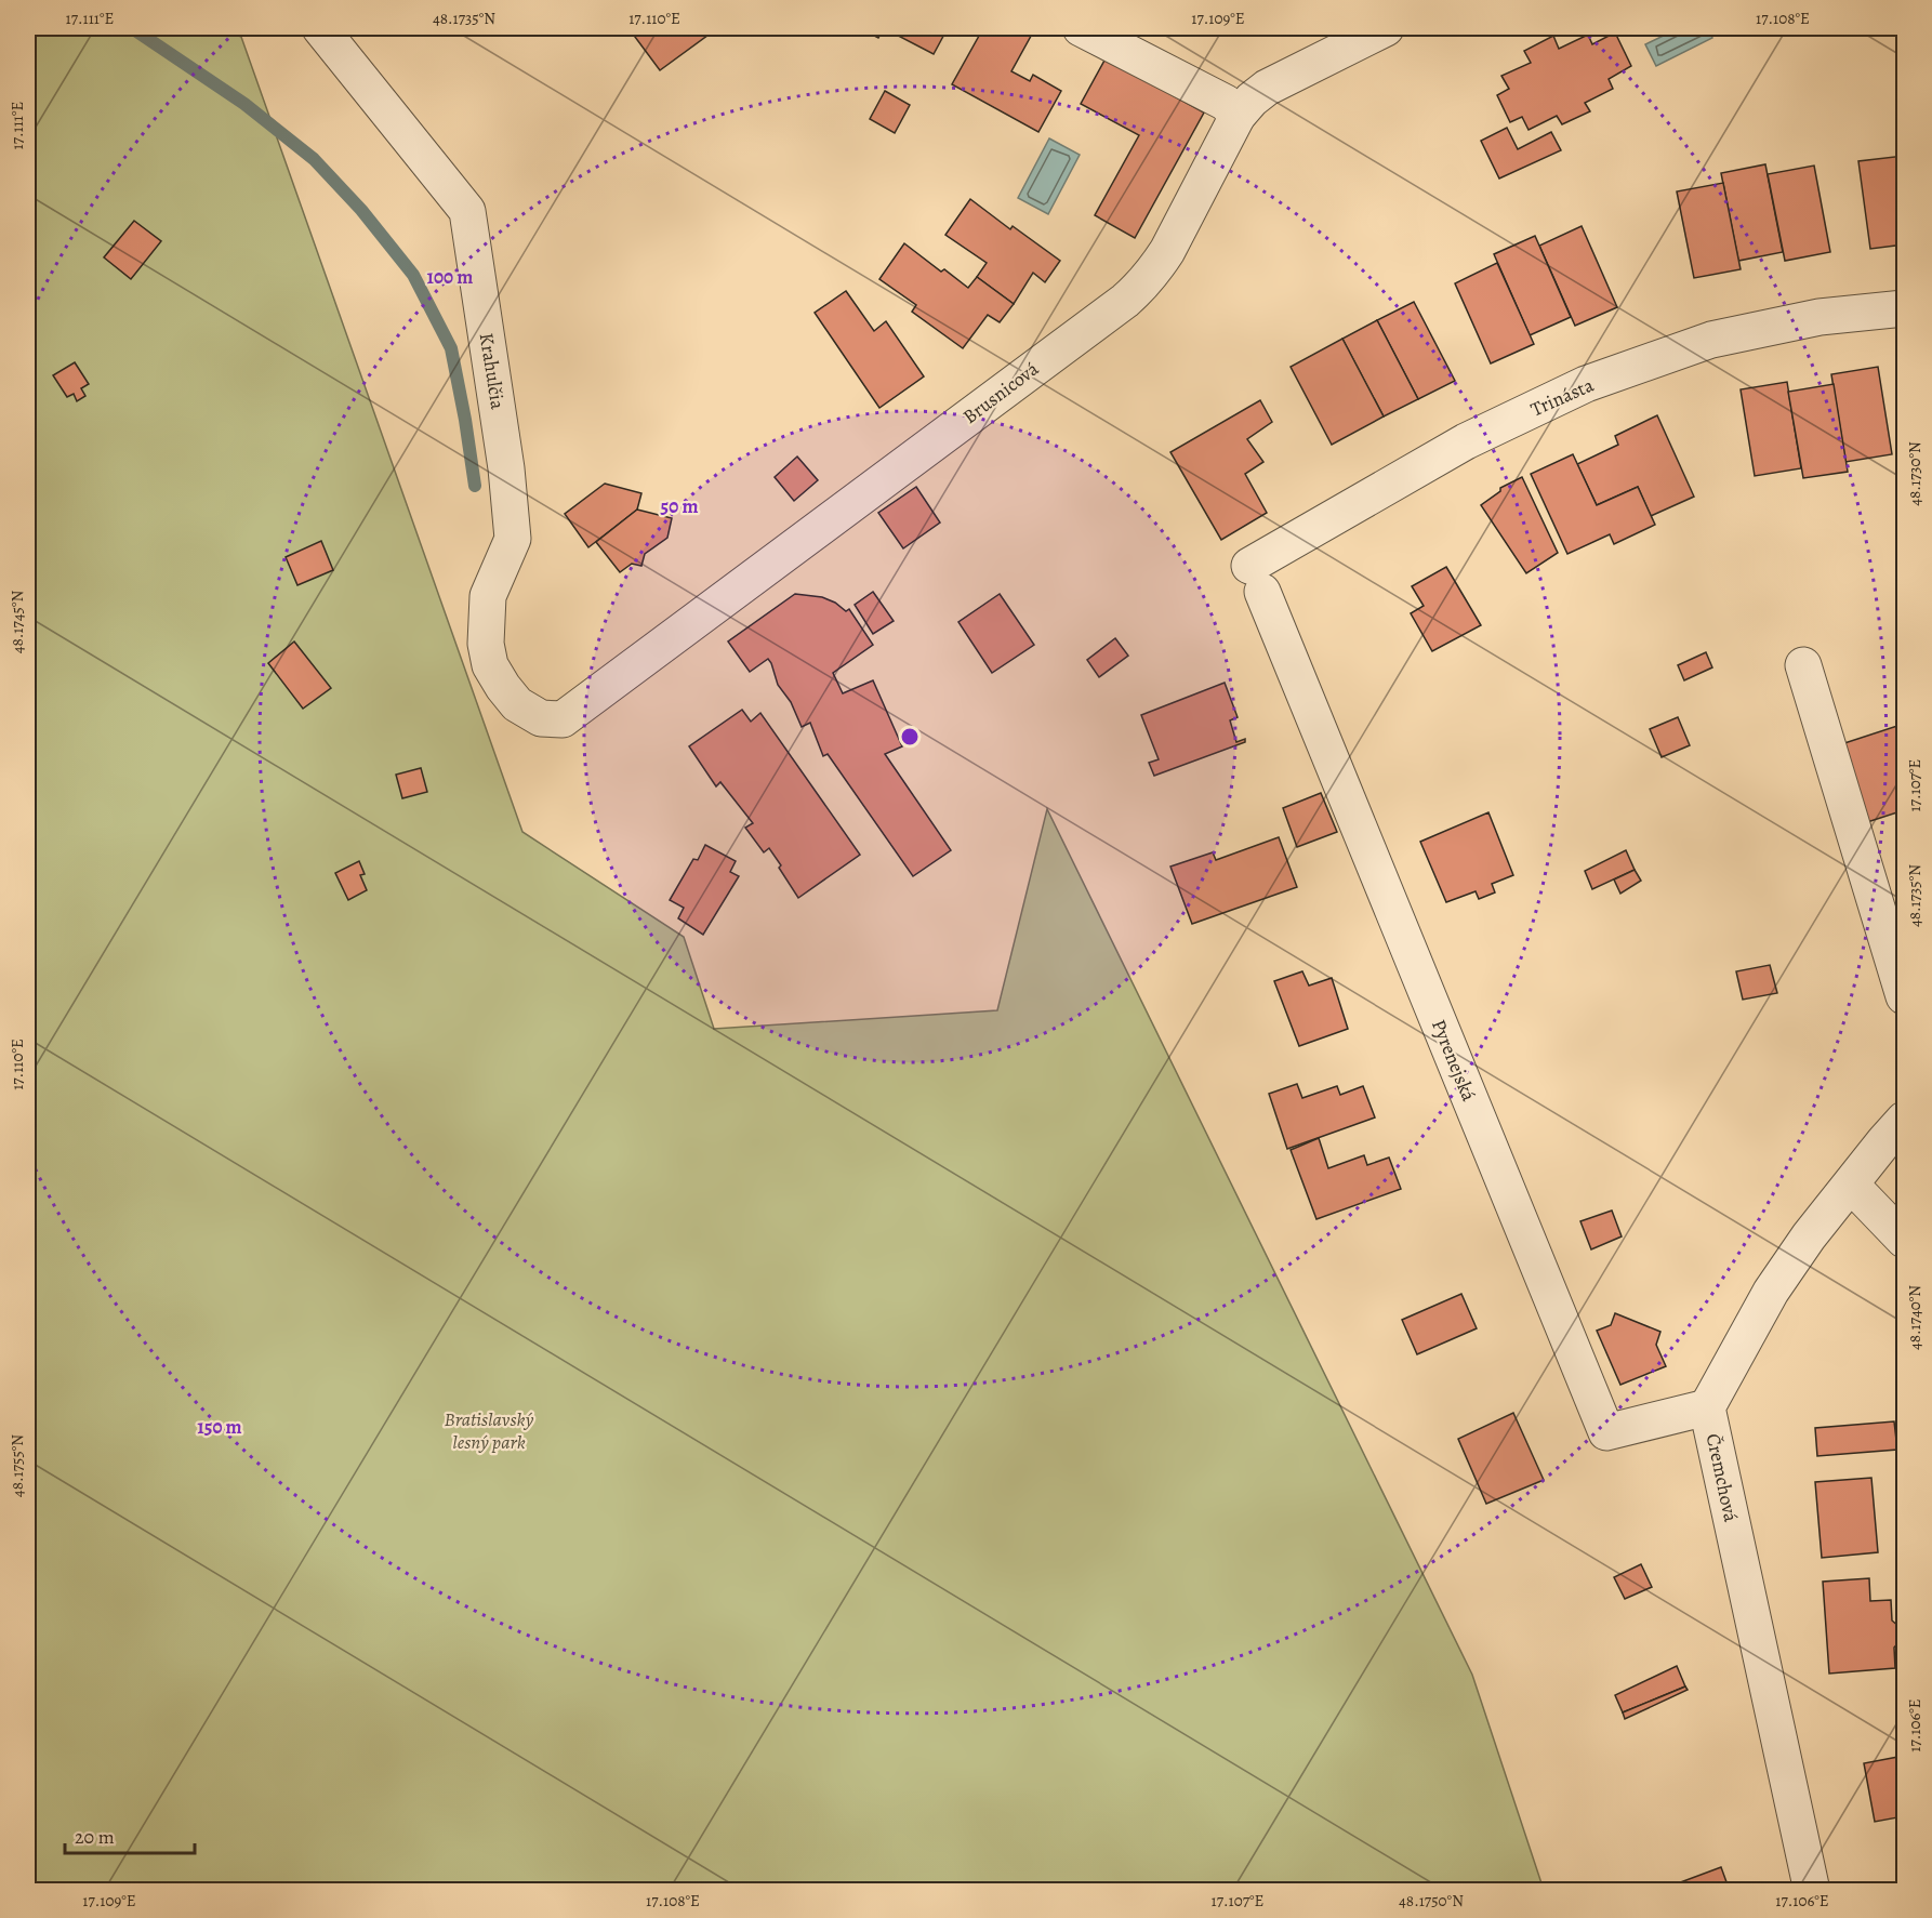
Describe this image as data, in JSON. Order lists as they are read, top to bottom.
{
  "streets": {
    "street": [
      "Krahulčia",
      "Brusnicová",
      "Trinásta",
      "Pyrenejská",
      "Čremchová"
    ]
  },
  "crossings": [
    ["Krahulčia", "Brusnicová"],
    ["Trinásta", "Pyrenejská"],
    ["Pyrenejská", "Čremchová"]
  ],
  "parks": ["Bratislavský lesný park"],
  "scale_bar": "20 m",
  "coordinates": [
    "17.111°E",
    "48.1735°N",
    "17.110°E",
    "17.109°E",
    "17.108°E",
    "48.1730°N",
    "48.1745°N",
    "17.107°E",
    "48.1740°N",
    "48.1755°N",
    "17.106°E",
    "48.1750°N"
  ],
  "rings": ["100 m", "50 m", "150 m"]
}
